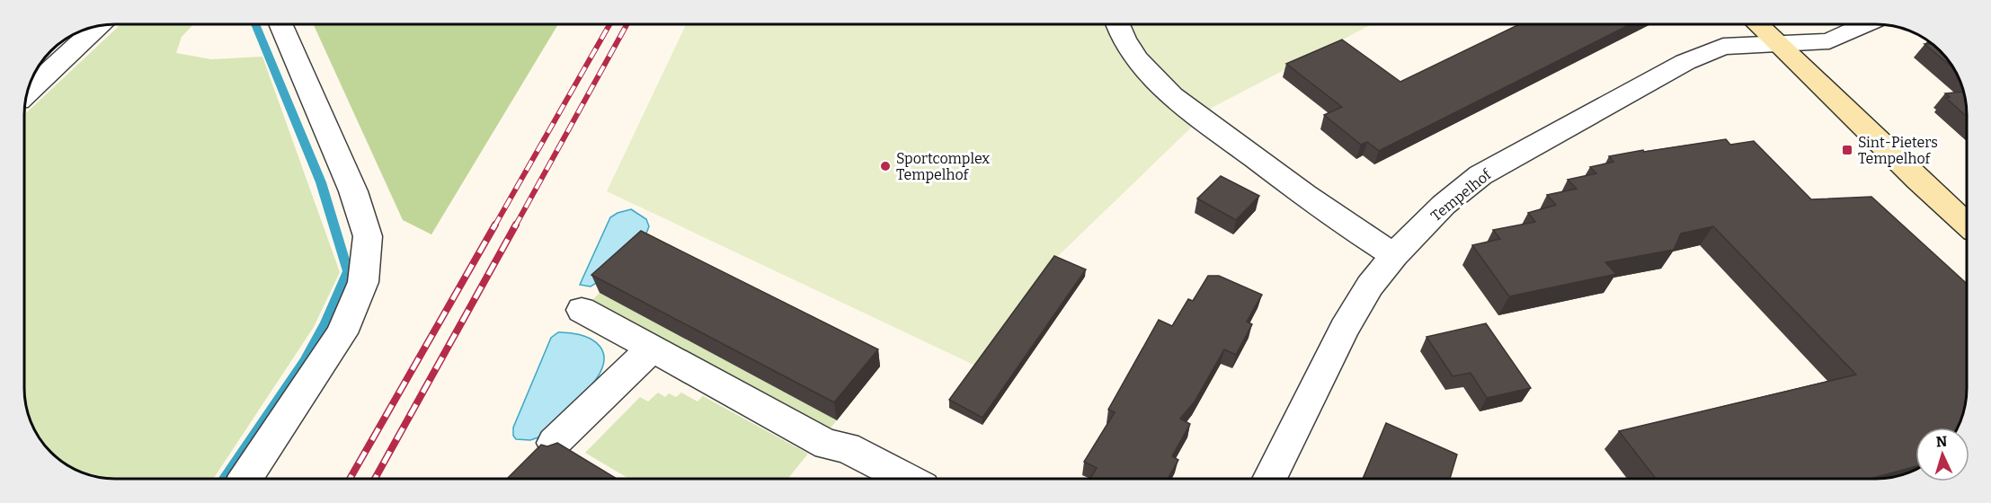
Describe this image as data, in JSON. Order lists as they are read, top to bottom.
{
  "streets": {
    "street": ["Tempelhof"]
  },
  "places": {
    "transit": ["Sint-Pieters Tempelhof"],
    "other": ["Sportcomplex Tempelhof"]
  },
  "north": "top"
}
